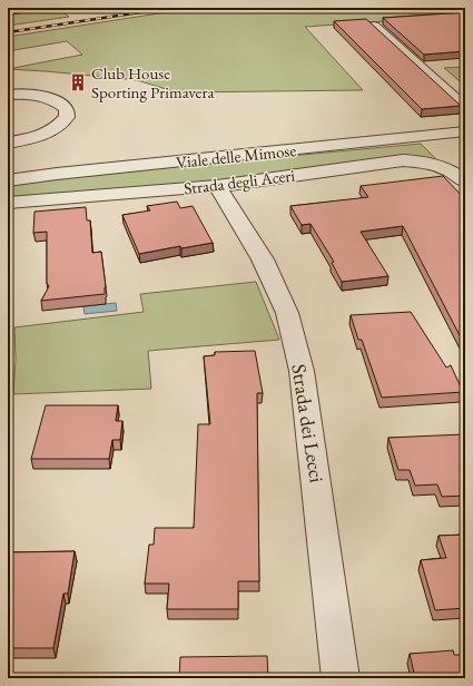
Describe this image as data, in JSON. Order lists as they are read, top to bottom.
{
  "streets": {
    "street": ["Viale delle Mimose", "Strada degli Aceri", "Strada dei Lecci"]
  },
  "crossings": [
    ["Strada degli Aceri", "Strada dei Lecci"]
  ],
  "places": {
    "building": ["Club House Sporting Primavera"]
  }
}
